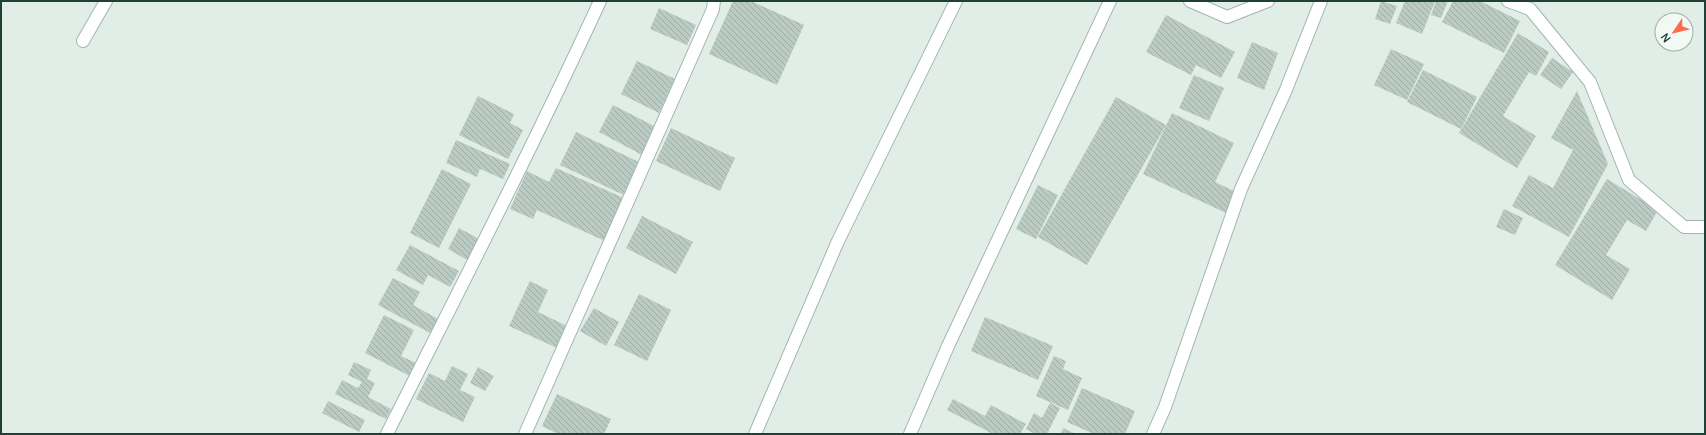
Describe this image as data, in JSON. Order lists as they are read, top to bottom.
{
  "north": "bottom left"
}
